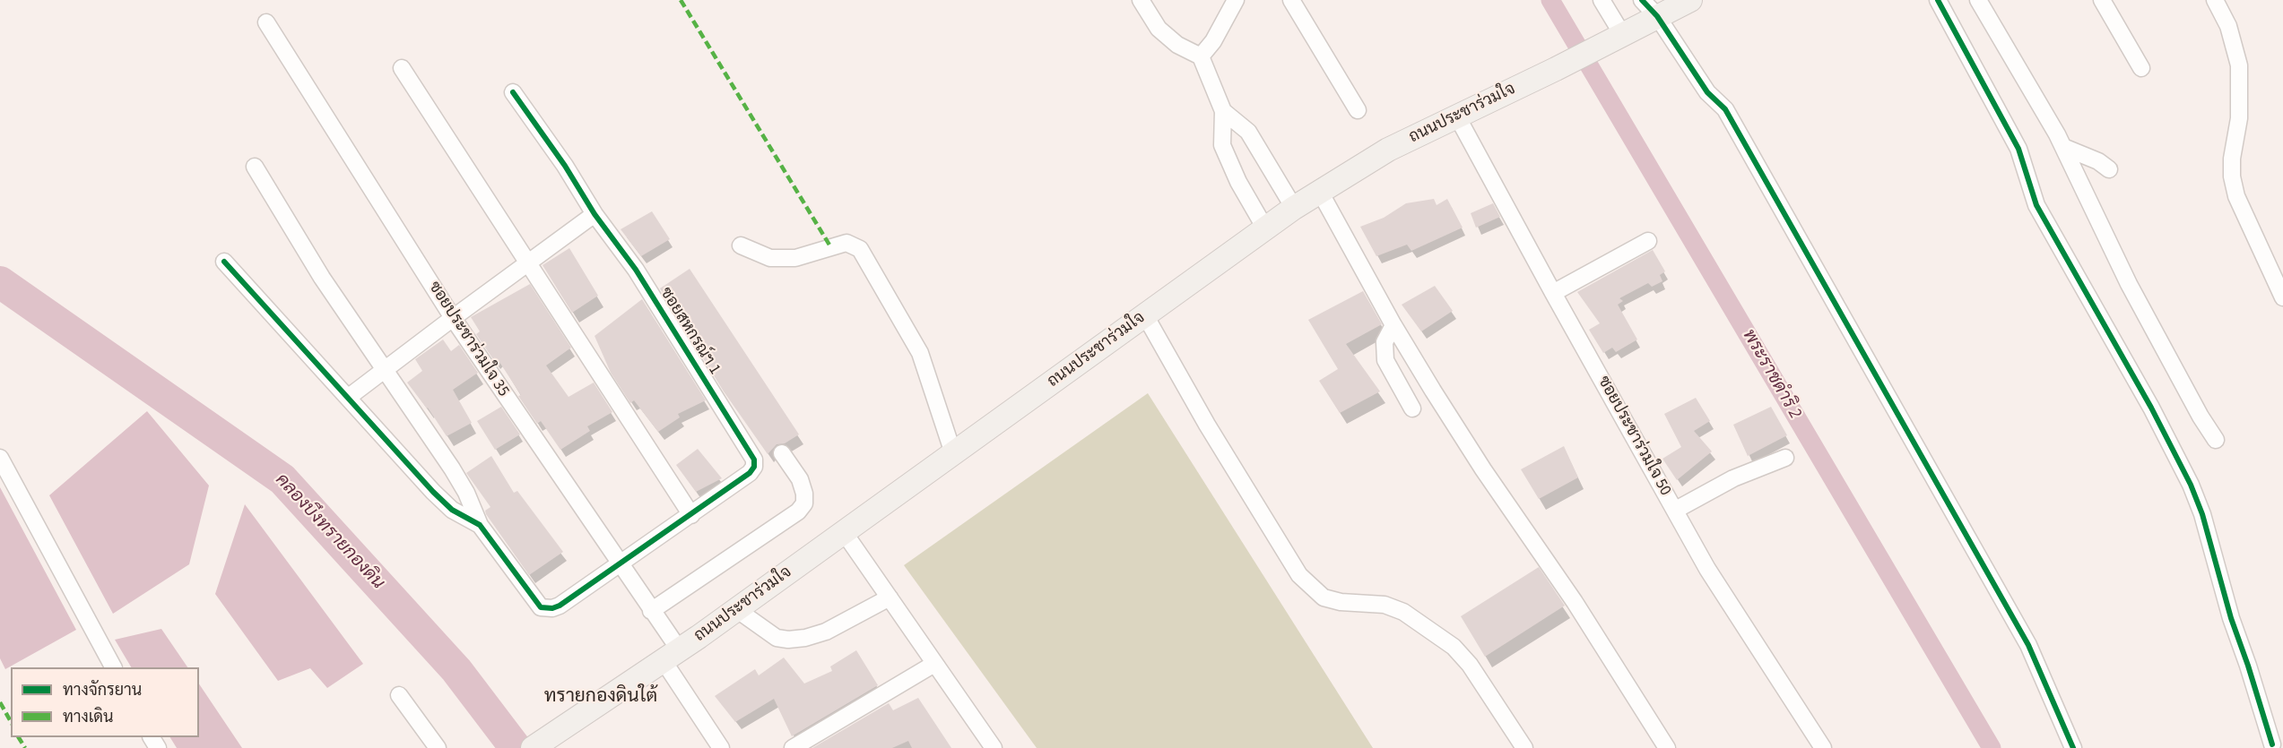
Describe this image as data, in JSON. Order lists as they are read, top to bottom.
{
  "streets": {
    "main road": ["ถนนประชาร่วมใจ"],
    "street": ["ซอยสหกรณ์ฯ 1", "ซอยประชาร่วมใจ 35", "ซอยประชาร่วมใจ 50"]
  },
  "crossings": [
    ["ถนนประชาร่วมใจ", "ซอยประชาร่วมใจ 35"],
    ["ถนนประชาร่วมใจ", "ซอยประชาร่วมใจ 50"]
  ],
  "districts": ["ทรายกองดินใต้"],
  "water": ["พระราชดำริ 2", "คลองบึงทรายกองดิน"],
  "legend": ["ทางจักรยาน", "ทางเดิน"]
}
